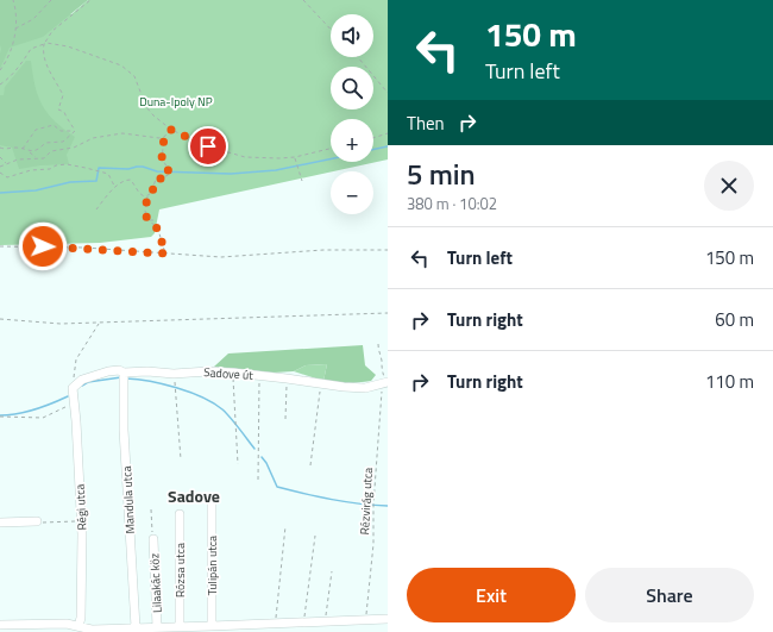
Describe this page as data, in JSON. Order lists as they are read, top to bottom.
{
  "streets": {
    "street": [
      "Sadove út",
      "Mandula utca",
      "Régi utca",
      "Tulipán utca",
      "Rózsa utca",
      "Lilaakác köz"
    ],
    "path": ["Rézvirág utca"]
  },
  "crossings": [
    ["Sadove út", "Mandula utca"],
    ["Sadove út", "Rézvirág utca"],
    ["Sadove út", "Régi utca"]
  ],
  "districts": ["Sadove"],
  "parks": ["Duna-Ipoly NP"],
  "page": {
    "turn": ["150 m", "Turn left"],
    "map_buttons": ["+", "−"],
    "then": "Then",
    "heading": ["5 min", "380 m · 10:02"],
    "list": [
      {
        "name": "Turn left",
        "value": "150 m"
      },
      {
        "name": "Turn right",
        "value": "60 m"
      },
      {
        "name": "Turn right",
        "value": "110 m"
      }
    ],
    "buttons": ["Exit", "Share"]
  }
}
